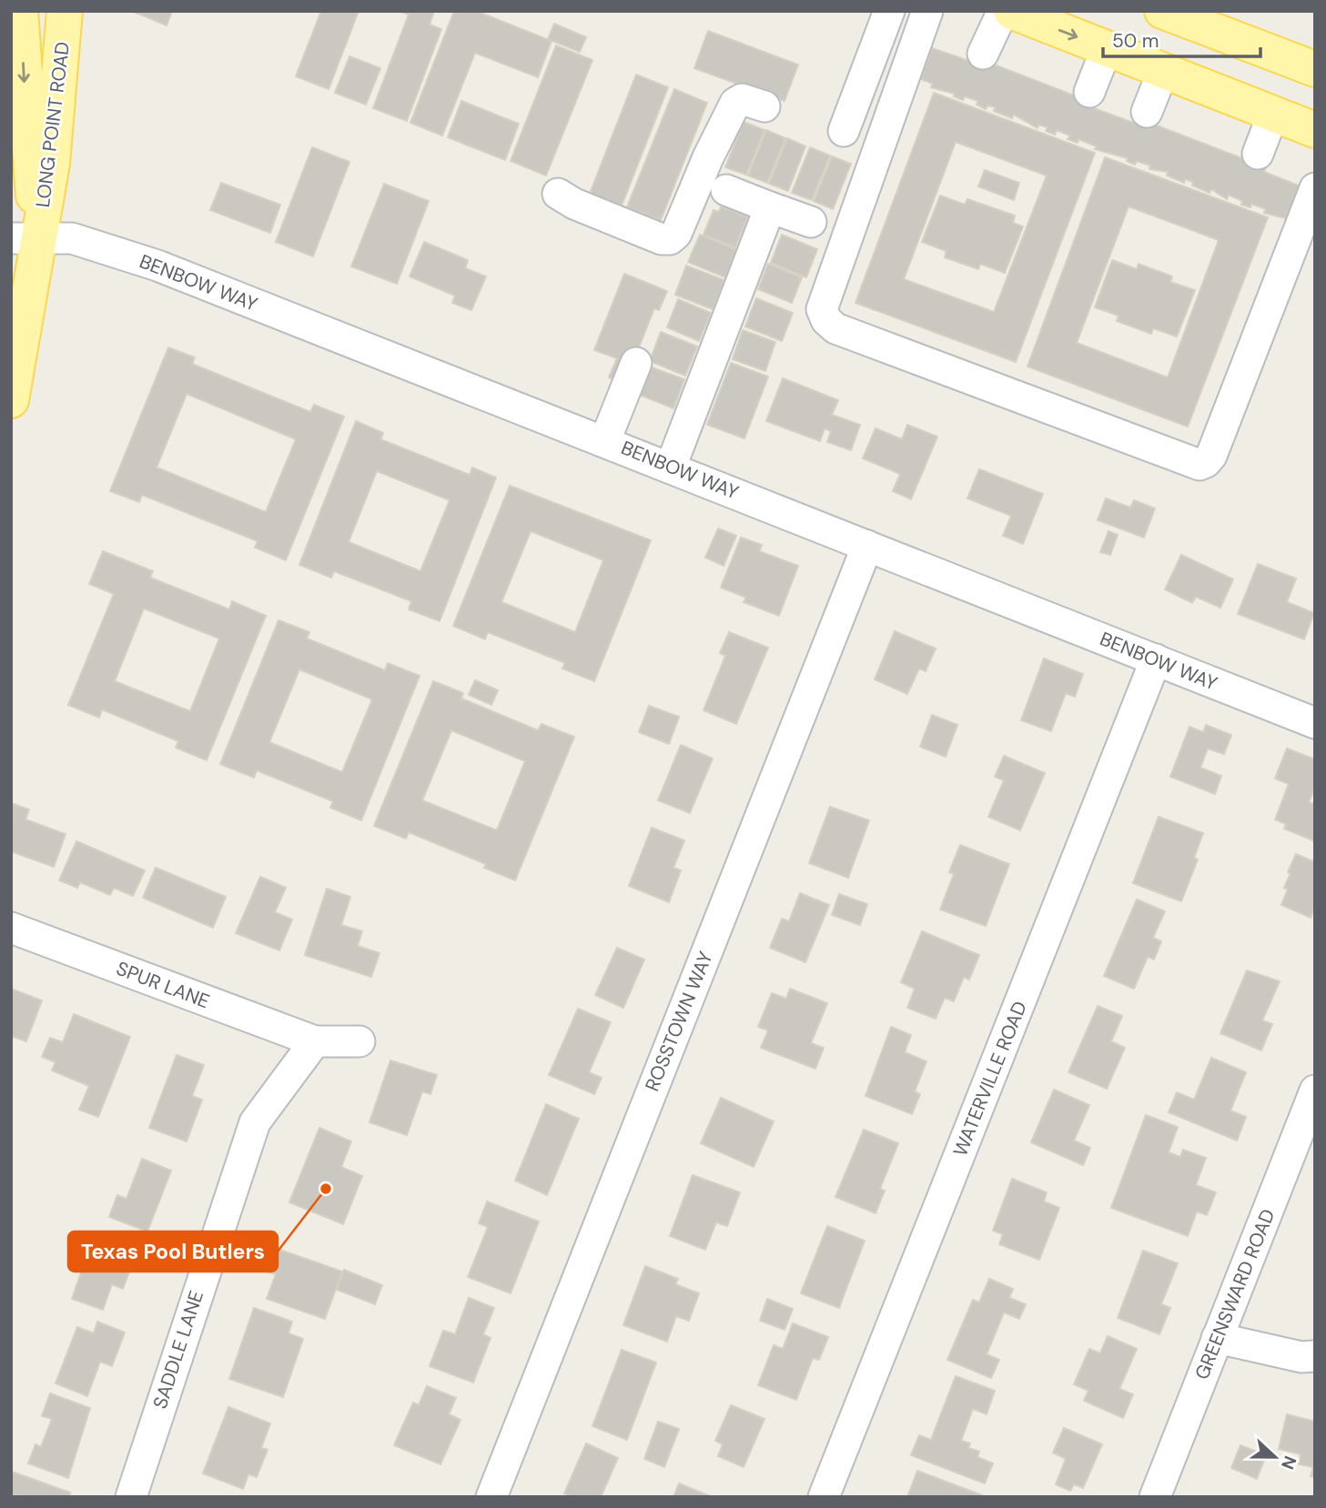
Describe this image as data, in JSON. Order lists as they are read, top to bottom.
{
  "streets": {
    "main road": ["LONG POINT ROAD"],
    "street": [
      "BENBOW WAY",
      "SPUR LANE",
      "ROSSTOWN WAY",
      "WATERVILLE ROAD",
      "GREENSWARD ROAD",
      "SADDLE LANE"
    ]
  },
  "crossings": [
    ["LONG POINT ROAD", "BENBOW WAY"],
    ["BENBOW WAY", "ROSSTOWN WAY"],
    ["BENBOW WAY", "WATERVILLE ROAD"],
    ["SPUR LANE", "SADDLE LANE"]
  ],
  "places": ["Texas Pool Butlers"],
  "scale_bar": "50 m",
  "north": "right"
}
